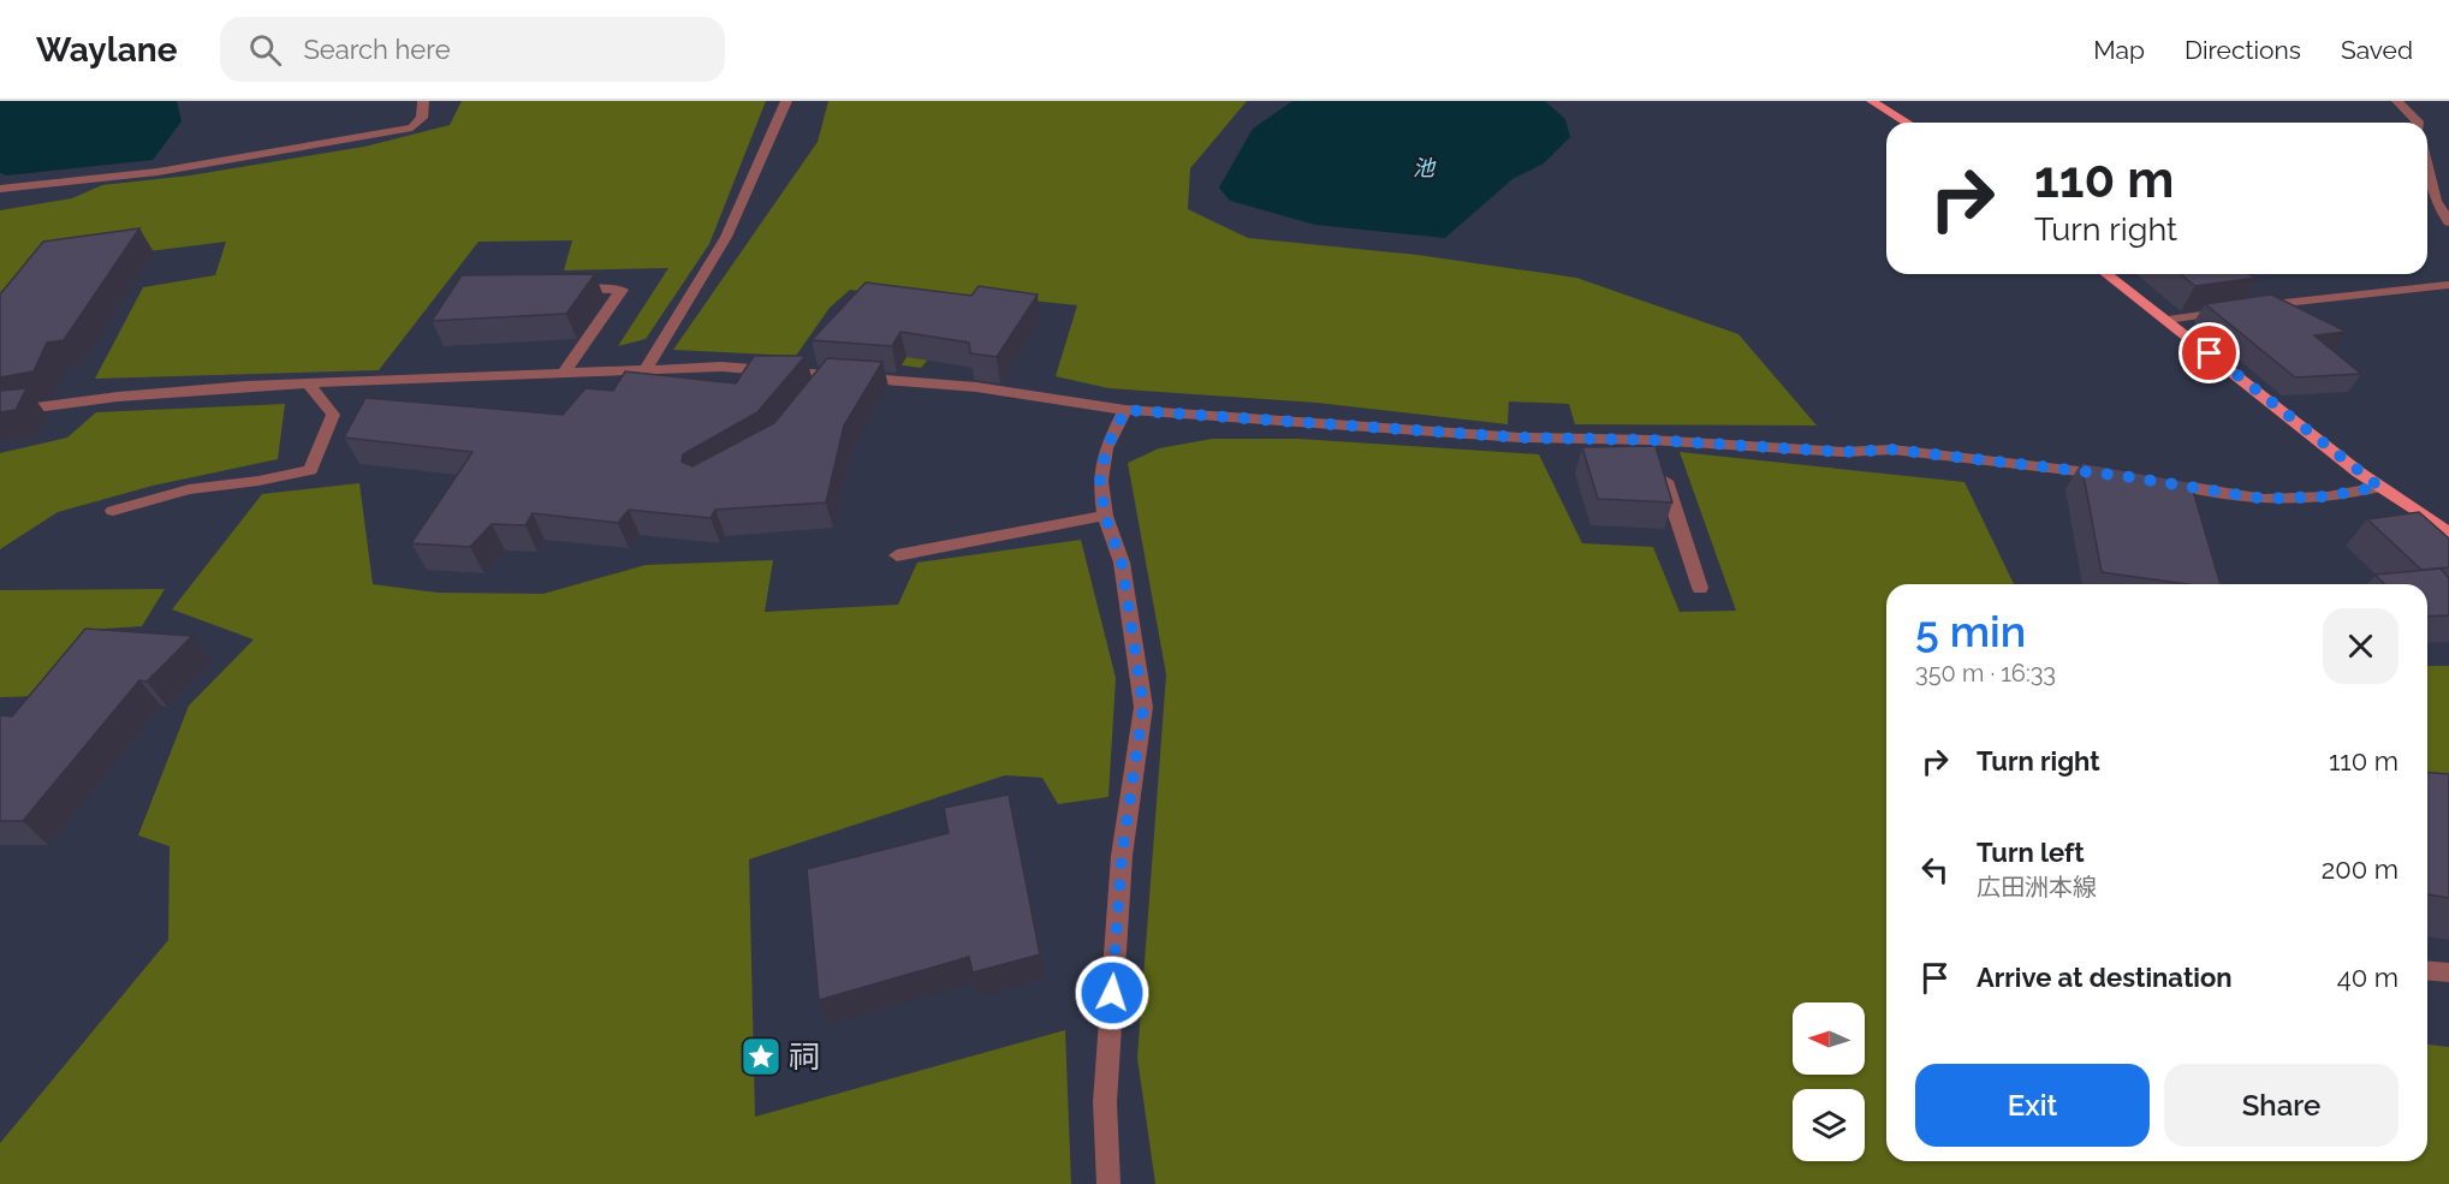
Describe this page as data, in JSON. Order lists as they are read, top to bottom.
{
  "water": ["池"],
  "places": {
    "place": ["祠"]
  },
  "north": "left",
  "page": {
    "header": "Waylane",
    "search": "Search here",
    "nav": ["Map", "Directions", "Saved"],
    "turn": ["110 m", "Turn right"],
    "heading": ["5 min", "350 m · 16:33"],
    "list": [
      {
        "name": "Turn right",
        "value": "110 m"
      },
      {
        "name": "Turn left",
        "note": "広田洲本線",
        "value": "200 m"
      },
      {
        "name": "Arrive at destination",
        "value": "40 m"
      }
    ],
    "buttons": ["Exit", "Share"]
  }
}
